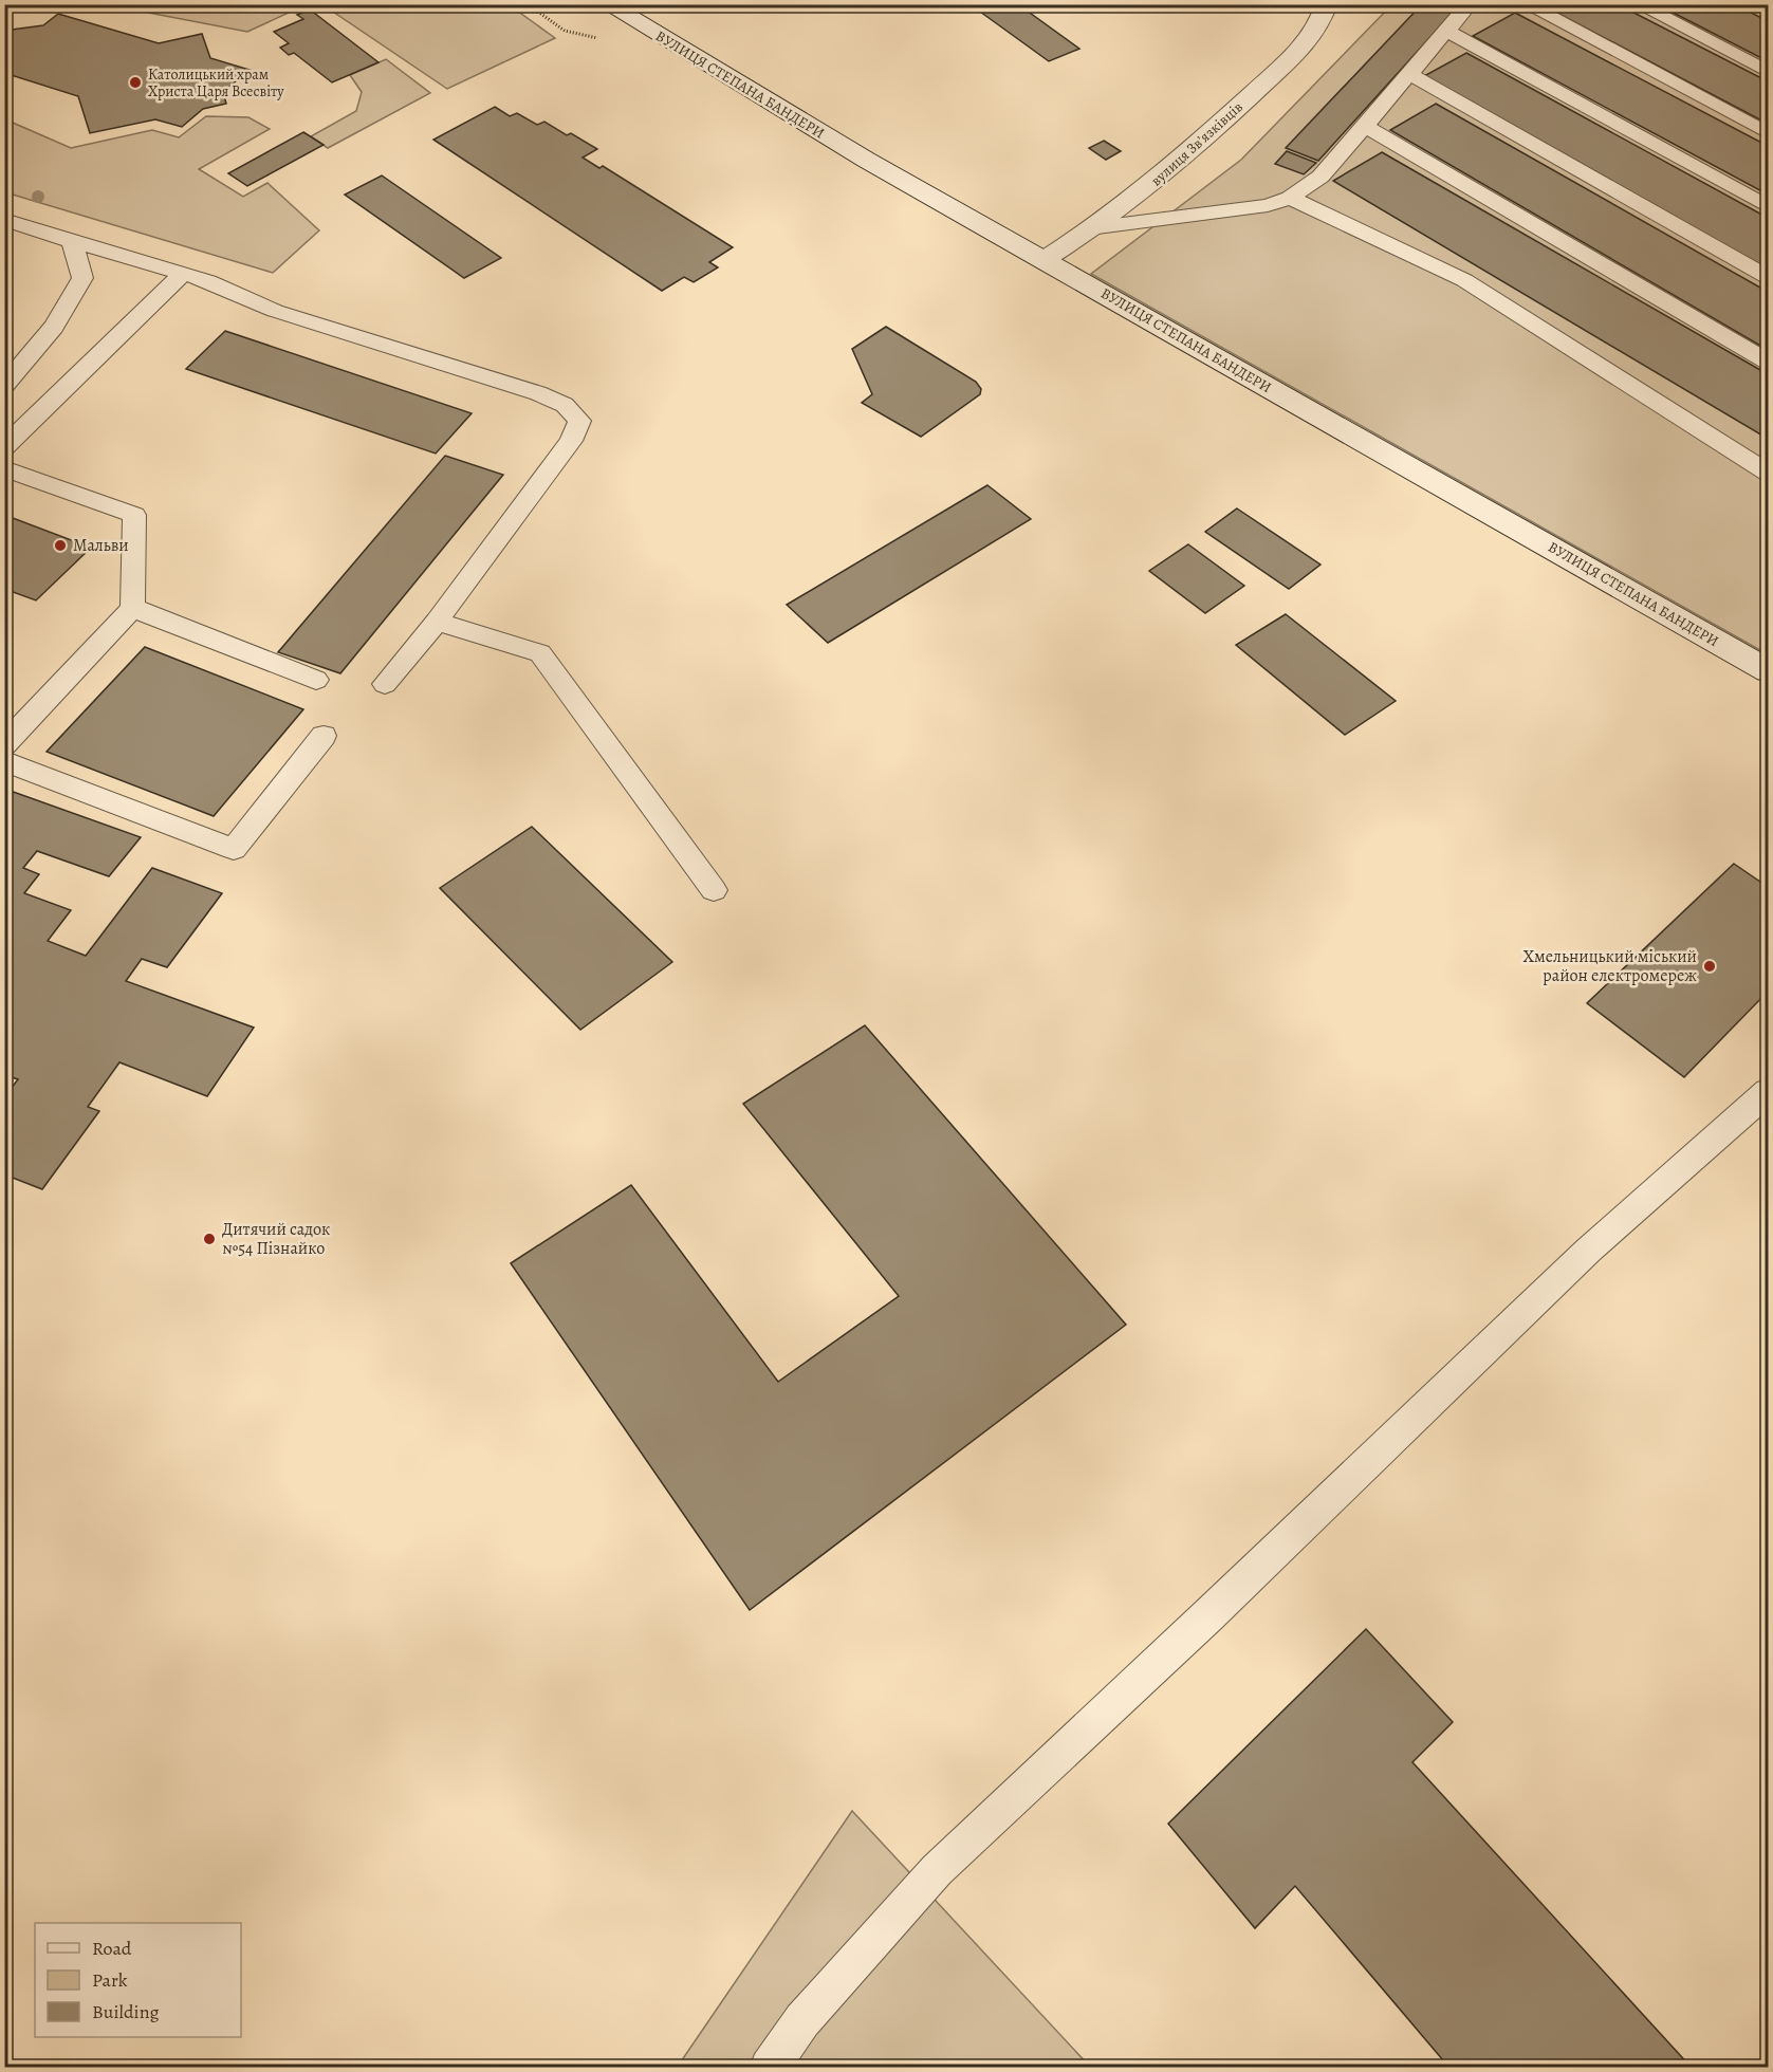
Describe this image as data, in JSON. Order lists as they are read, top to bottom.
{
  "streets": {
    "main road": ["ВУЛИЦЯ СТЕПАНА БАНДЕРИ", "вулиця Звʼязківців"]
  },
  "crossings": [
    ["ВУЛИЦЯ СТЕПАНА БАНДЕРИ", "вулиця Звʼязківців"]
  ],
  "places": [
    "Католицький храм Христа Царя Всесвіту",
    "Мальви",
    "Хмельницький міський район електромереж",
    "Дитячий садок №54 Пізнайко"
  ],
  "legend": ["Road", "Park", "Building"]
}
